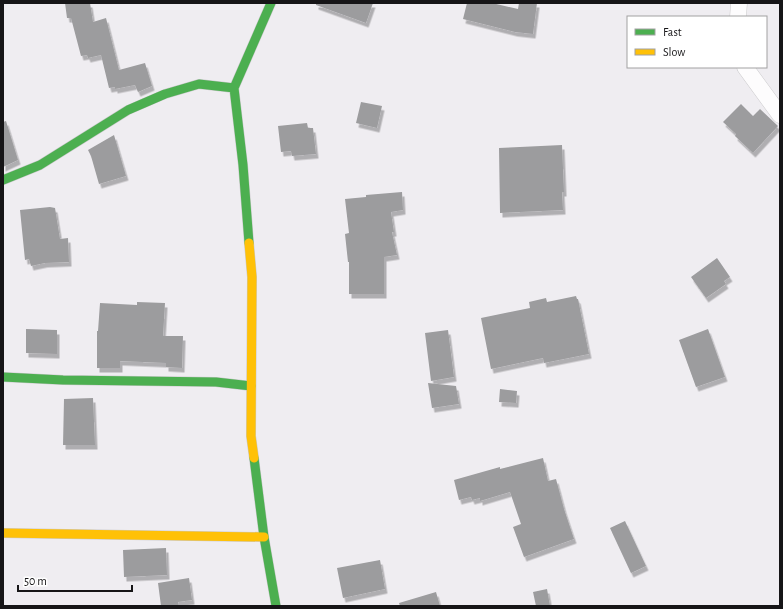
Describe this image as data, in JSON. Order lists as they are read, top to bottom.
{
  "legend": ["Fast", "Slow"],
  "scale_bar": "50 m"
}
